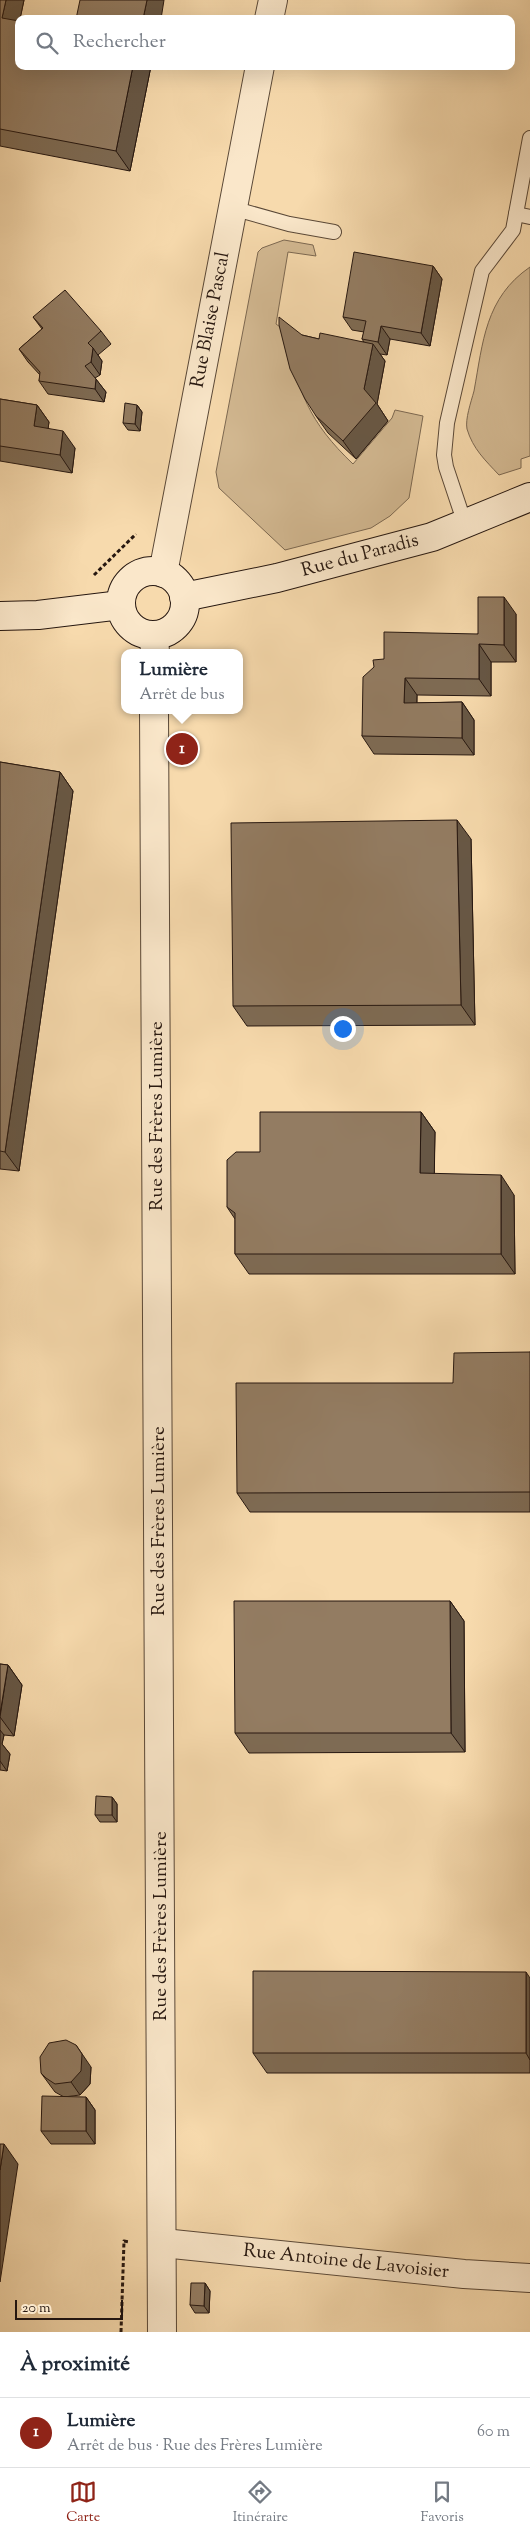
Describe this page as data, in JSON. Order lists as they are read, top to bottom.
{
  "streets": {
    "street": [
      "Rue Blaise Pascal",
      "Rue du Paradis",
      "Rue des Frères Lumière",
      "Rue Antoine de Lavoisier"
    ]
  },
  "crossings": [
    ["Rue Blaise Pascal", "Rue du Paradis"],
    ["Rue des Frères Lumière", "Rue Antoine de Lavoisier"]
  ],
  "scale_bar": "20 m",
  "page": {
    "search": "Rechercher",
    "popup": ["Lumière", "Arrêt de bus"],
    "pins": "1",
    "scale": "20 m",
    "heading": "À proximité",
    "list": [
      {
        "mark": "1",
        "name": "Lumière",
        "note": "Arrêt de bus · Rue des Frères Lumière",
        "value": "60 m"
      }
    ],
    "nav": ["Carte", "Itinéraire", "Favoris"]
  }
}
